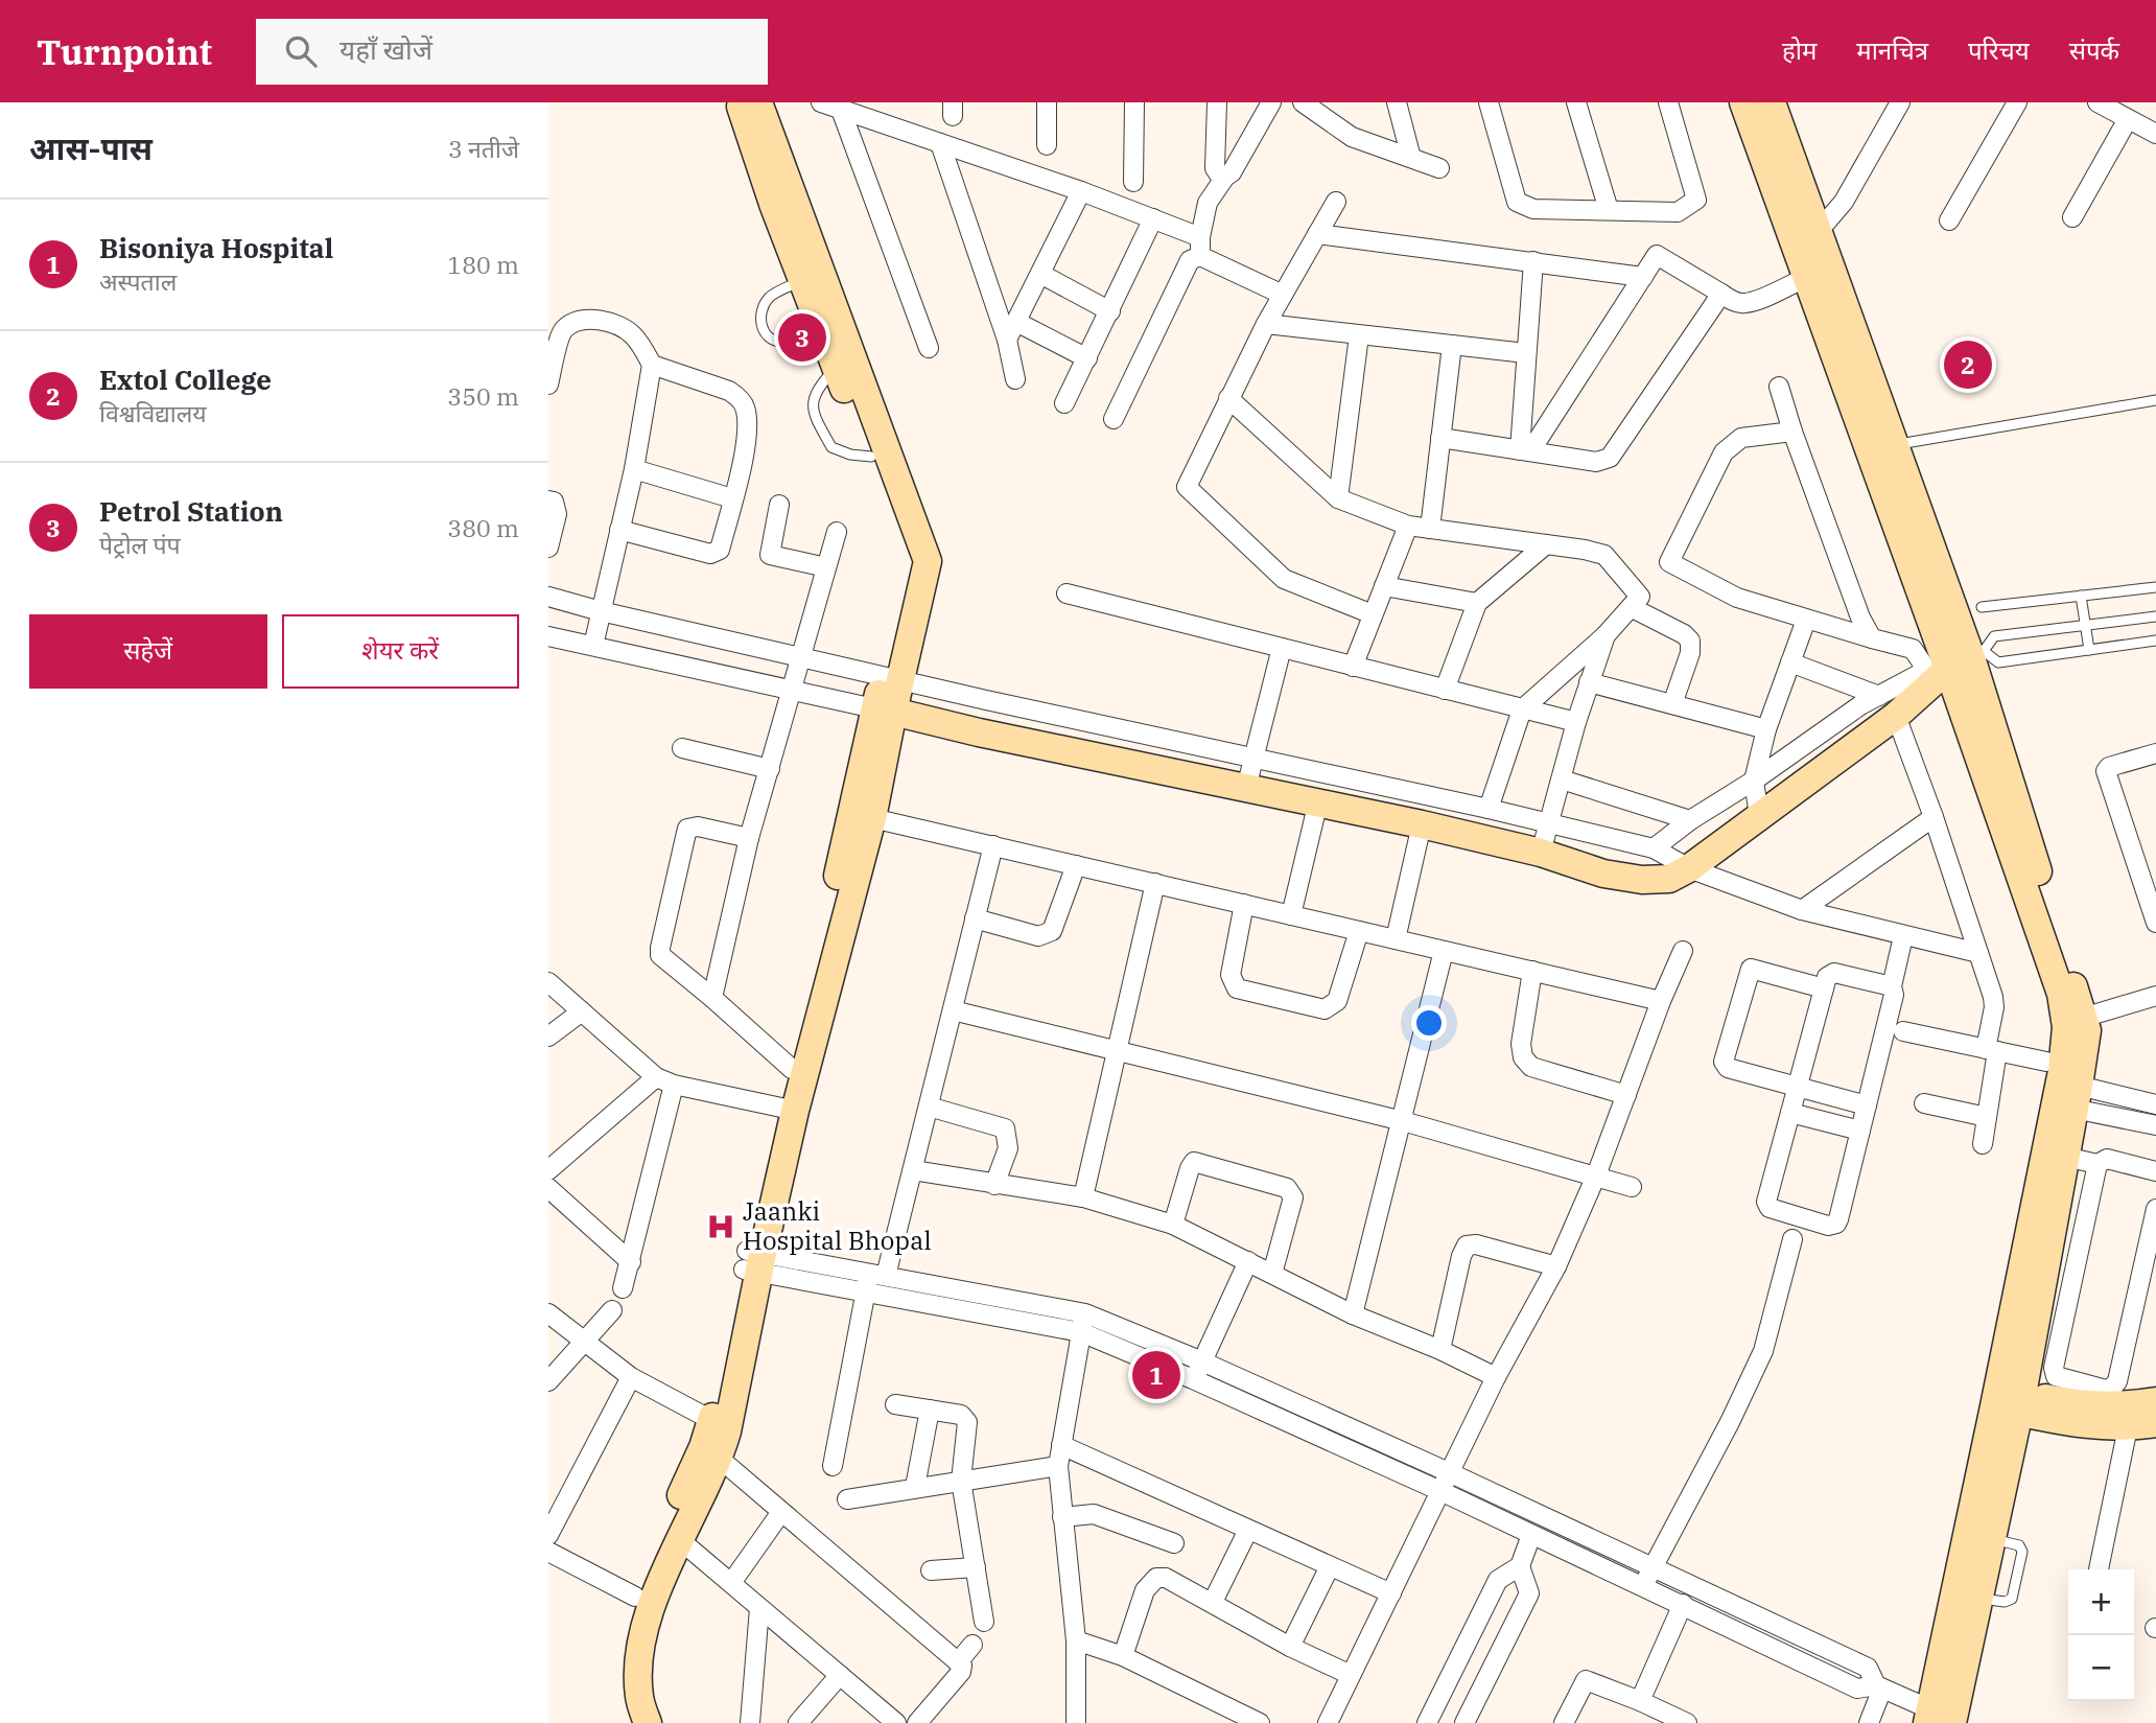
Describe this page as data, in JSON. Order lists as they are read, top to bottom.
{
  "places": {
    "hospital": ["Jaanki Hospital Bhopal"]
  },
  "page": {
    "header": "Turnpoint",
    "search": "यहाँ खोजें",
    "nav": [
      "होम",
      "मानचित्र",
      "परिचय",
      "संपर्क"
    ],
    "heading": ["आस-पास", "3 नतीजे"],
    "list": [
      {
        "mark": "1",
        "name": "Bisoniya Hospital",
        "note": "अस्पताल",
        "value": "180 m"
      },
      {
        "mark": "2",
        "name": "Extol College",
        "note": "विश्वविद्यालय",
        "value": "350 m"
      },
      {
        "mark": "3",
        "name": "Petrol Station",
        "note": "पेट्रोल पंप",
        "value": "380 m"
      }
    ],
    "pins": ["3", "2", "1"],
    "buttons": ["सहेजें", "शेयर करें"],
    "map_buttons": ["+", "−"]
  }
}
